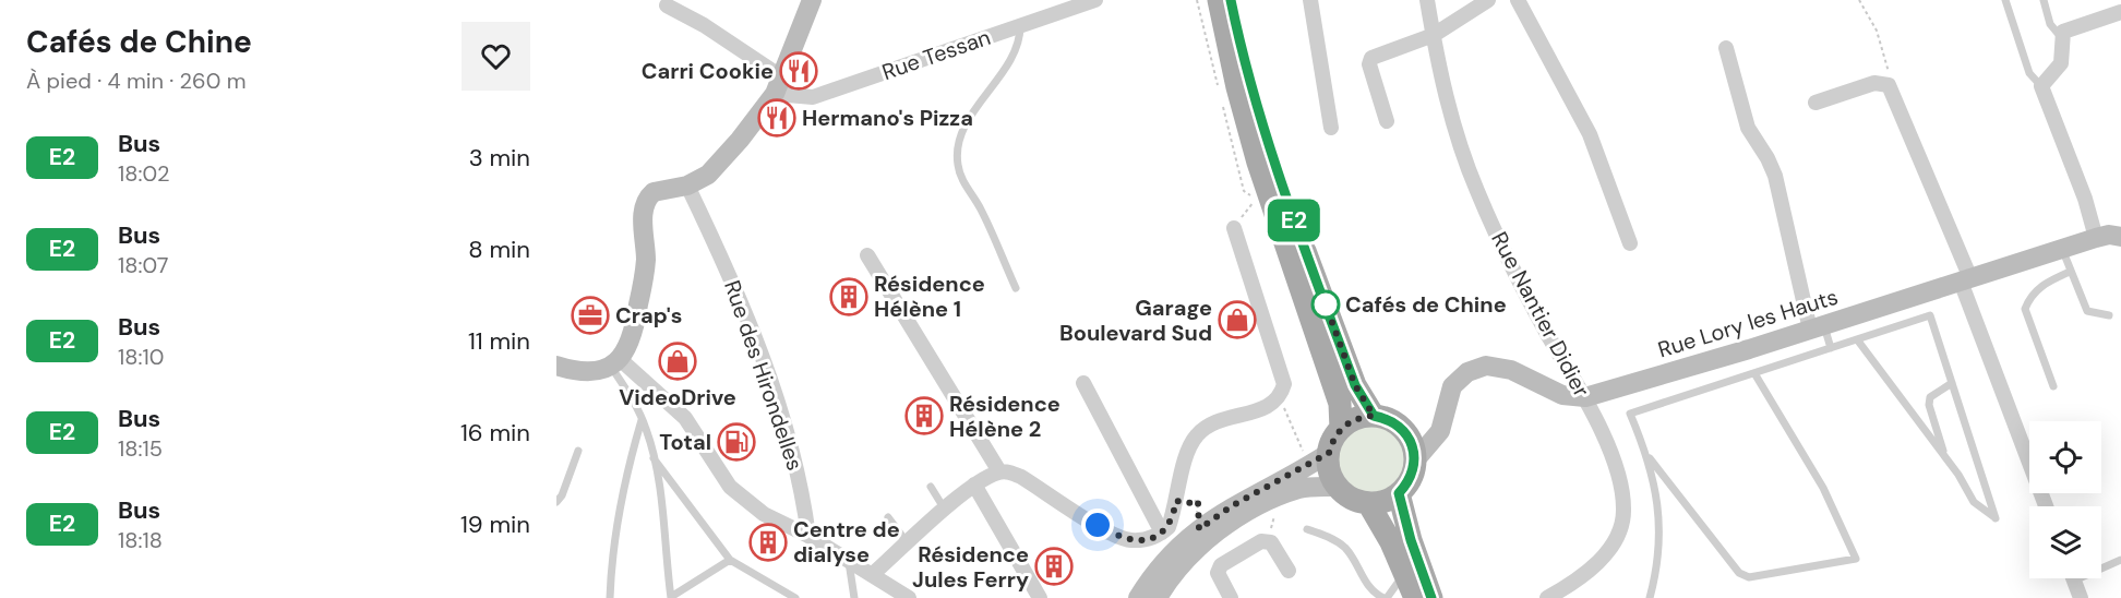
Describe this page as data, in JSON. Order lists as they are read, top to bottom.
{
  "streets": {
    "street": [
      "Rue Tessan",
      "Rue Nantier Didier",
      "Rue Lory les Hauts",
      "Rue des Hirondelles"
    ]
  },
  "crossings": [
    ["Rue Nantier Didier", "Rue Lory les Hauts"]
  ],
  "places": {
    "restaurant": ["Carri Cookie", "Hermano's Pizza"],
    "building": [
      "Résidence Hélène 1",
      "Résidence Hélène 2",
      "Centre de dialyse",
      "Résidence Jules Ferry"
    ],
    "other": ["Cafés de Chine"],
    "office": ["Crap's"],
    "shop": ["Garage Boulevard Sud", "VideoDrive"],
    "fuel station": ["Total"]
  },
  "lines": ["bus line E2"],
  "page": {
    "heading": ["Cafés de Chine", "À pied · 4 min · 260 m"],
    "on_map": "E2",
    "list": [
      {
        "mark": "E2",
        "name": "Bus",
        "note": "18:02",
        "value": "3 min"
      },
      {
        "mark": "E2",
        "name": "Bus",
        "note": "18:07",
        "value": "8 min"
      },
      {
        "mark": "E2",
        "name": "Bus",
        "note": "18:10",
        "value": "11 min"
      },
      {
        "mark": "E2",
        "name": "Bus",
        "note": "18:15",
        "value": "16 min"
      },
      {
        "mark": "E2",
        "name": "Bus",
        "note": "18:18",
        "value": "19 min"
      }
    ]
  }
}
